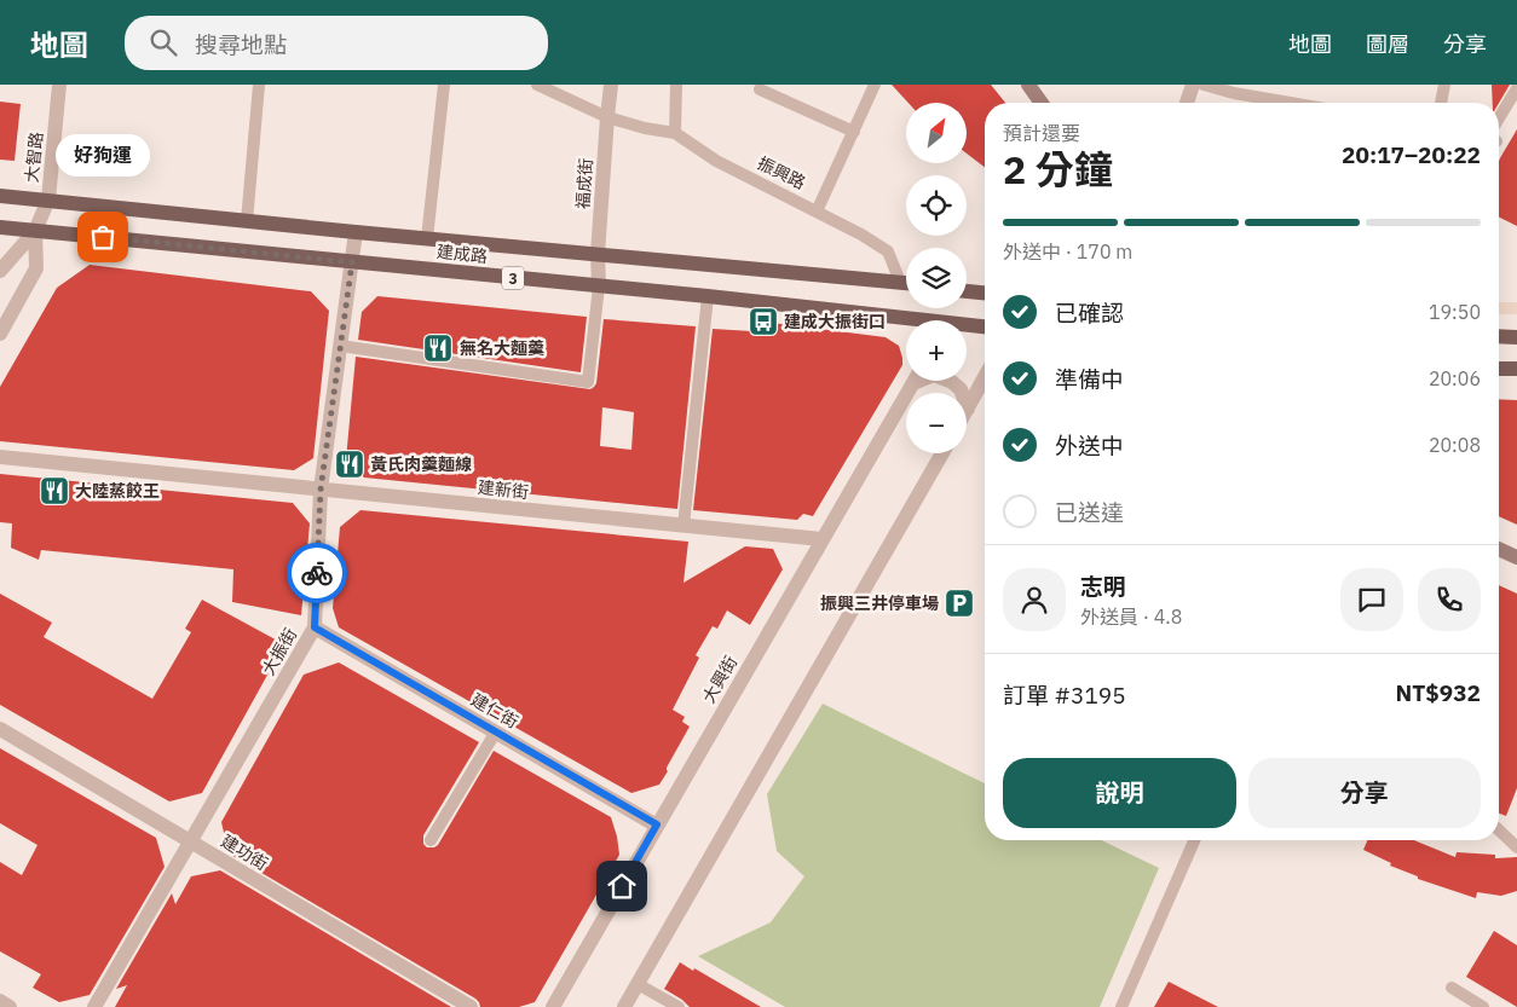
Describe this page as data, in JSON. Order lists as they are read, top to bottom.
{
  "streets": {
    "main road": ["建成路", "3"],
    "street": [
      "大智路",
      "福成街",
      "建新街",
      "大振街",
      "大興街",
      "建仁街",
      "建功街"
    ],
    "lane": ["振興路"]
  },
  "crossings": [
    ["大智路", "建成路"],
    ["振興路", "建成路"],
    ["福成街", "建成路"],
    ["建成路", "大振街"],
    ["建新街", "大振街"],
    ["建新街", "大興街"],
    ["大振街", "建仁街"],
    ["大振街", "建功街"],
    ["大興街", "建仁街"]
  ],
  "places": {
    "other": ["好狗運"],
    "bus stop": ["建成大振街口"],
    "restaurant": ["無名大麵羹", "黃氏肉羹麵線", "大陸蒸餃王"],
    "parking": ["振興三井停車場"]
  },
  "north": "top right",
  "page": {
    "header": "地圖",
    "search": "搜尋地點",
    "nav": ["地圖", "圖層", "分享"],
    "map_buttons": ["+", "−"],
    "heading": ["2 分鐘", "預計還要", "20:17–20:22"],
    "panel": [
      "志明",
      "外送員 · 4.8",
      "訂單 #3195",
      "NT$932"
    ],
    "bubble": "好狗運",
    "bar": "外送中 · 170 m",
    "list": [
      ["已確認", "19:50"],
      ["準備中", "20:06"],
      ["外送中", "20:08"],
      "已送達"
    ],
    "buttons": ["說明", "分享"]
  }
}
